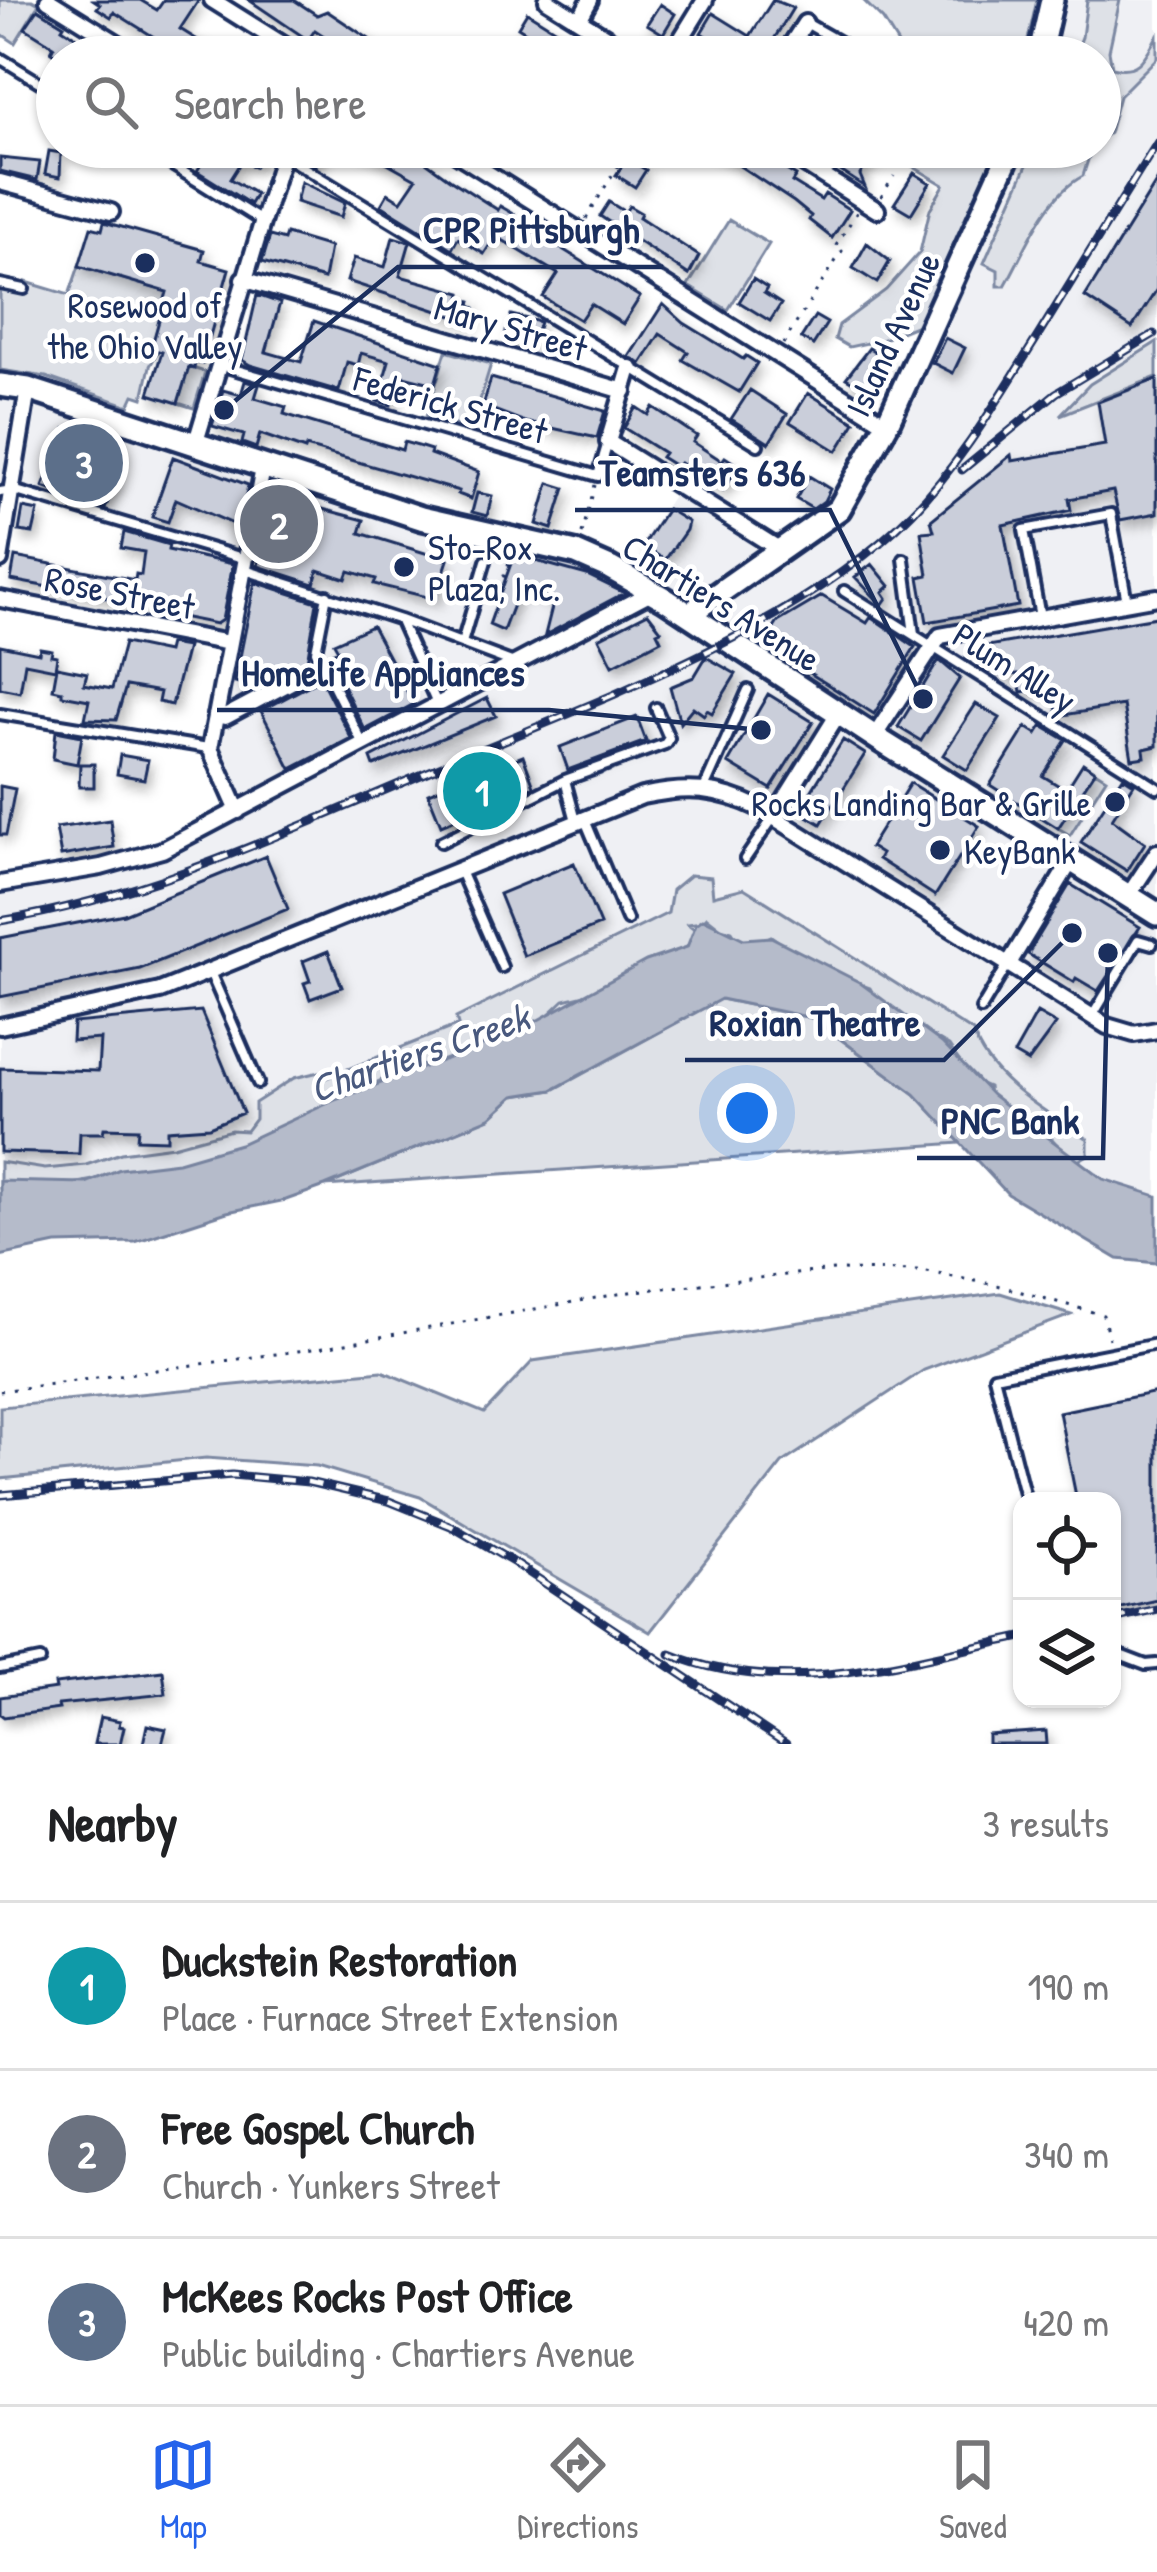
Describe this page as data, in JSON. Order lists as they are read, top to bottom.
{
  "streets": {
    "main road": ["Island Avenue", "Chartiers Avenue"],
    "street": ["Mary Street", "Rose Street"],
    "lane": ["Federick Street", "Plum Alley"]
  },
  "crossings": [
    ["Island Avenue", "Chartiers Avenue"]
  ],
  "water": ["Chartiers Creek"],
  "places": [
    "Rosewood of the Ohio Valley",
    "CPR Pittsburgh",
    "Sto-Rox Plaza, Inc.",
    "Teamsters 636",
    "Homelife Appliances",
    "Rocks Landing Bar & Grille",
    "KeyBank",
    "Roxian Theatre",
    "PNC Bank"
  ],
  "page": {
    "search": "Search here",
    "pins": ["3", "2", "1"],
    "heading": ["Nearby", "3 results"],
    "list": [
      {
        "mark": "1",
        "name": "Duckstein Restoration",
        "note": "Place · Furnace Street Extension",
        "value": "190 m"
      },
      {
        "mark": "2",
        "name": "Free Gospel Church",
        "note": "Church · Yunkers Street",
        "value": "340 m"
      },
      {
        "mark": "3",
        "name": "McKees Rocks Post Office",
        "note": "Public building · Chartiers Avenue",
        "value": "420 m"
      }
    ],
    "nav": ["Map", "Directions", "Saved"]
  }
}
